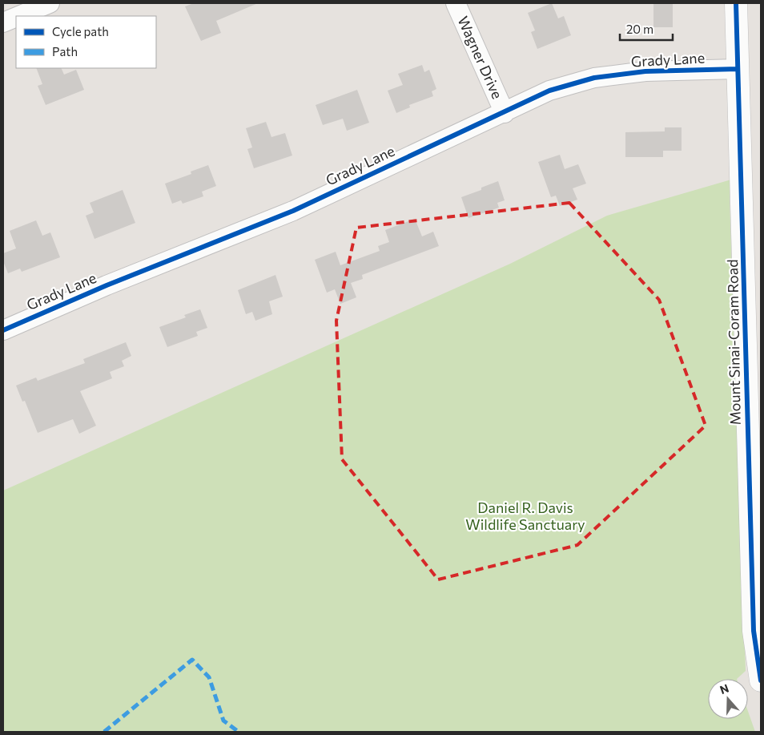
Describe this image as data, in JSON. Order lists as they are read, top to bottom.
{
  "streets": {
    "main road": ["Mount Sinai-Coram Road"],
    "street": ["Wagner Drive", "Grady Lane"]
  },
  "crossings": [
    ["Wagner Drive", "Grady Lane"],
    ["Grady Lane", "Mount Sinai-Coram Road"]
  ],
  "parks": ["Daniel R. Davis Wildlife Sanctuary"],
  "legend": ["Cycle path", "Path"],
  "scale_bar": "20 m",
  "north": "top"
}
